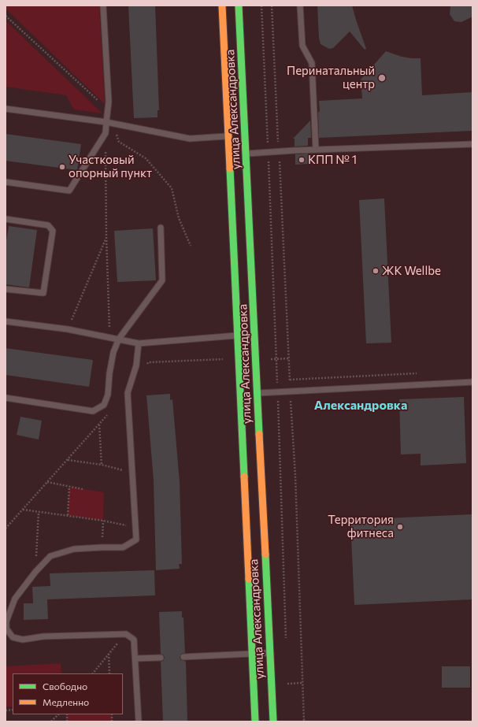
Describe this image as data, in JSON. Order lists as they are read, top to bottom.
{
  "streets": {
    "main road": ["улица Александровка"]
  },
  "districts": ["Александровка"],
  "places": [
    "Перинатальный центр",
    "КПП № 1",
    "Участковый опорный пункт",
    "ЖК Wellbe",
    "Территория фитнеса"
  ],
  "legend": ["Свободно", "Медленно"]
}
